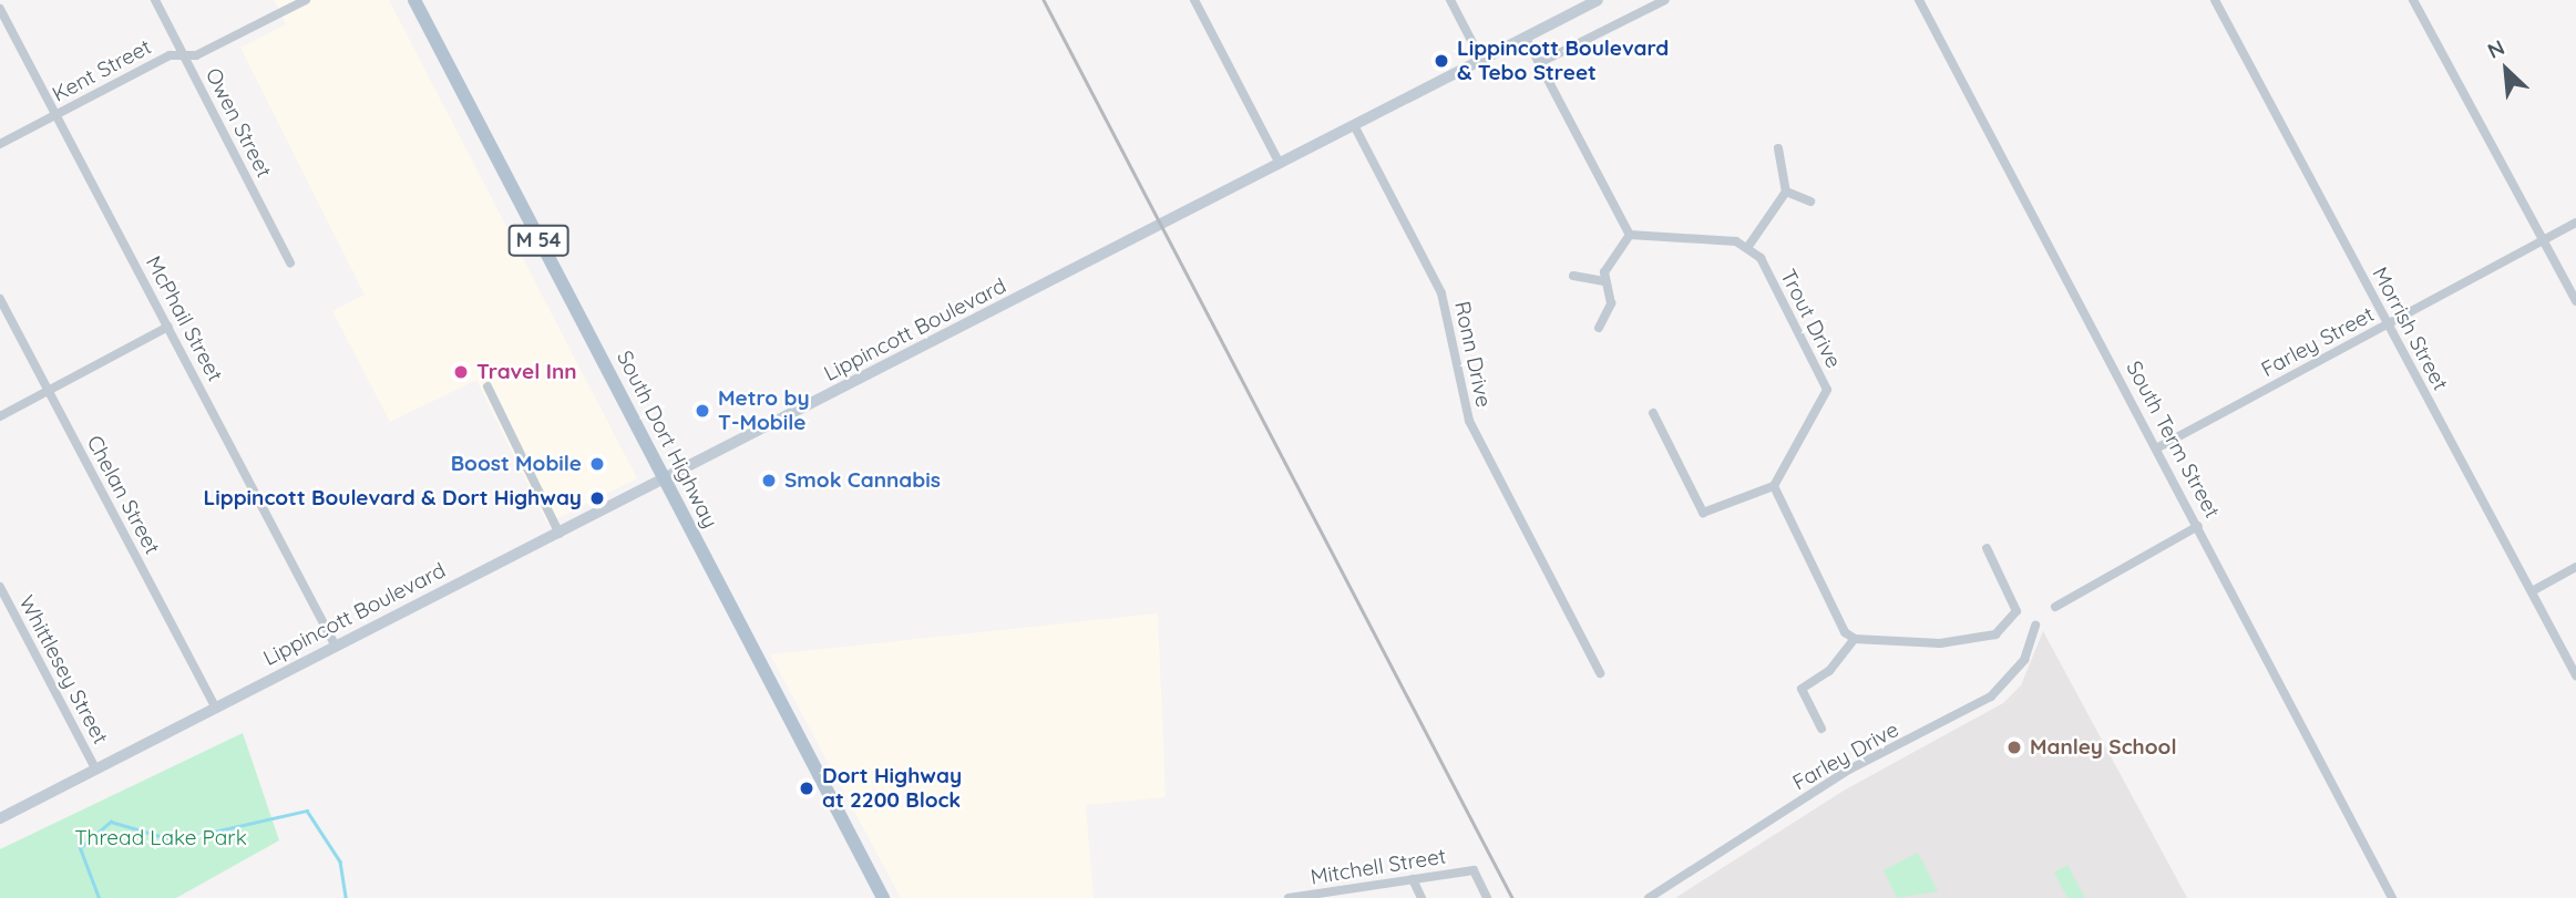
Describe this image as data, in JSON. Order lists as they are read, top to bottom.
{
  "streets": {
    "main road": ["M 54", "South Dort Highway"],
    "street": [
      "Kent Street",
      "Owen Street",
      "McPhail Street",
      "Trout Drive",
      "Morrish Street",
      "Lippincott Boulevard",
      "Farley Street",
      "Ronn Drive",
      "South Term Street",
      "Chelan Street",
      "Whittlesey Street",
      "Farley Drive",
      "Mitchell Street"
    ]
  },
  "crossings": [
    ["Kent Street", "Owen Street"],
    ["Kent Street", "McPhail Street"],
    ["McPhail Street", "Lippincott Boulevard"],
    ["Morrish Street", "Farley Street"],
    ["Lippincott Boulevard", "Ronn Drive"],
    ["Lippincott Boulevard", "South Dort Highway"],
    ["Lippincott Boulevard", "Chelan Street"],
    ["Lippincott Boulevard", "Whittlesey Street"],
    ["Farley Street", "South Term Street"]
  ],
  "parks": ["Thread Lake Park"],
  "places": [
    "Lippincott Boulevard & Tebo Street",
    "Travel Inn",
    "Metro by T-Mobile",
    "Boost Mobile",
    "Smok Cannabis",
    "Lippincott Boulevard & Dort Highway",
    "Manley School",
    "Dort Highway at 2200 Block"
  ],
  "north": "top left"
}
